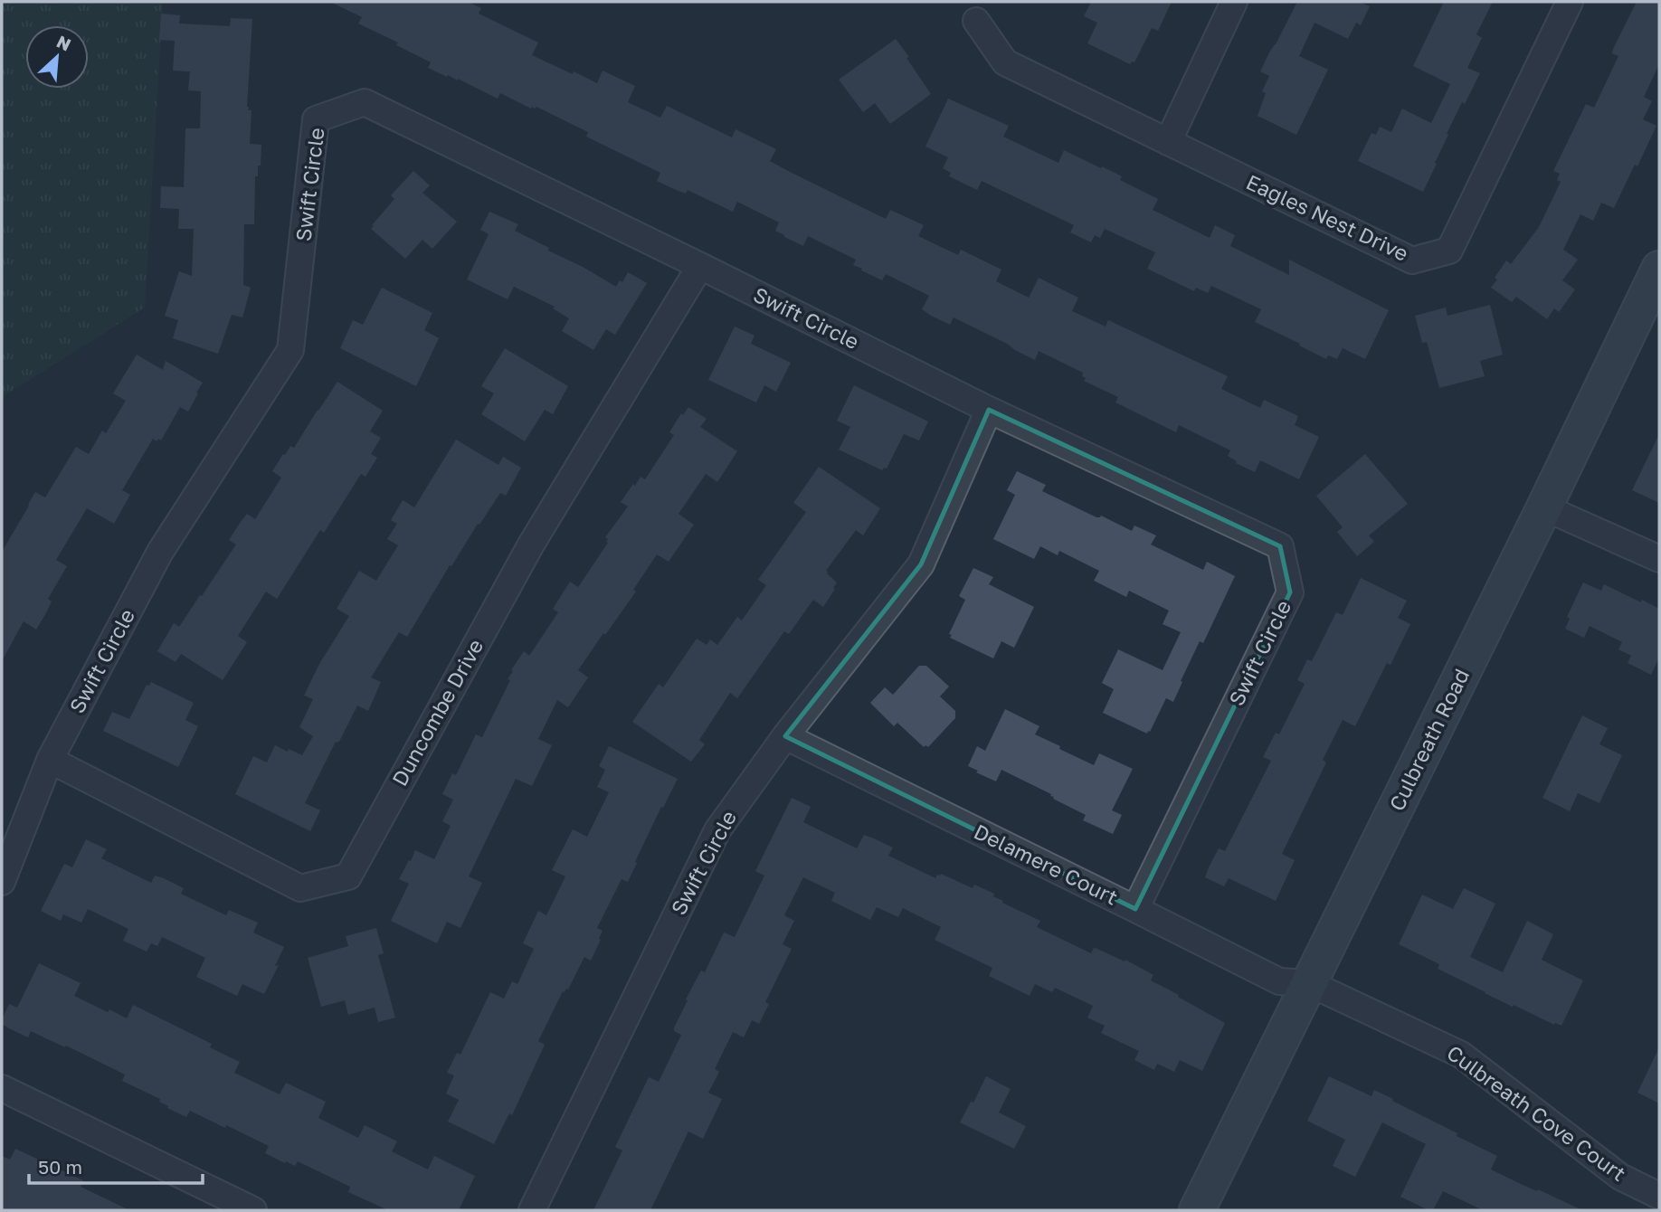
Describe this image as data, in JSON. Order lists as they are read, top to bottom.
{
  "streets": {
    "street": [
      "Swift Circle",
      "Eagles Nest Drive",
      "Duncombe Drive",
      "Culbreath Road",
      "Delamere Court",
      "Culbreath Cove Court"
    ]
  },
  "crossings": [
    ["Swift Circle", "Duncombe Drive"],
    ["Swift Circle", "Delamere Court"],
    ["Culbreath Road", "Delamere Court"],
    ["Culbreath Road", "Culbreath Cove Court"],
    ["Delamere Court", "Culbreath Cove Court"]
  ],
  "scale_bar": "50 m",
  "north": "top right"
}
